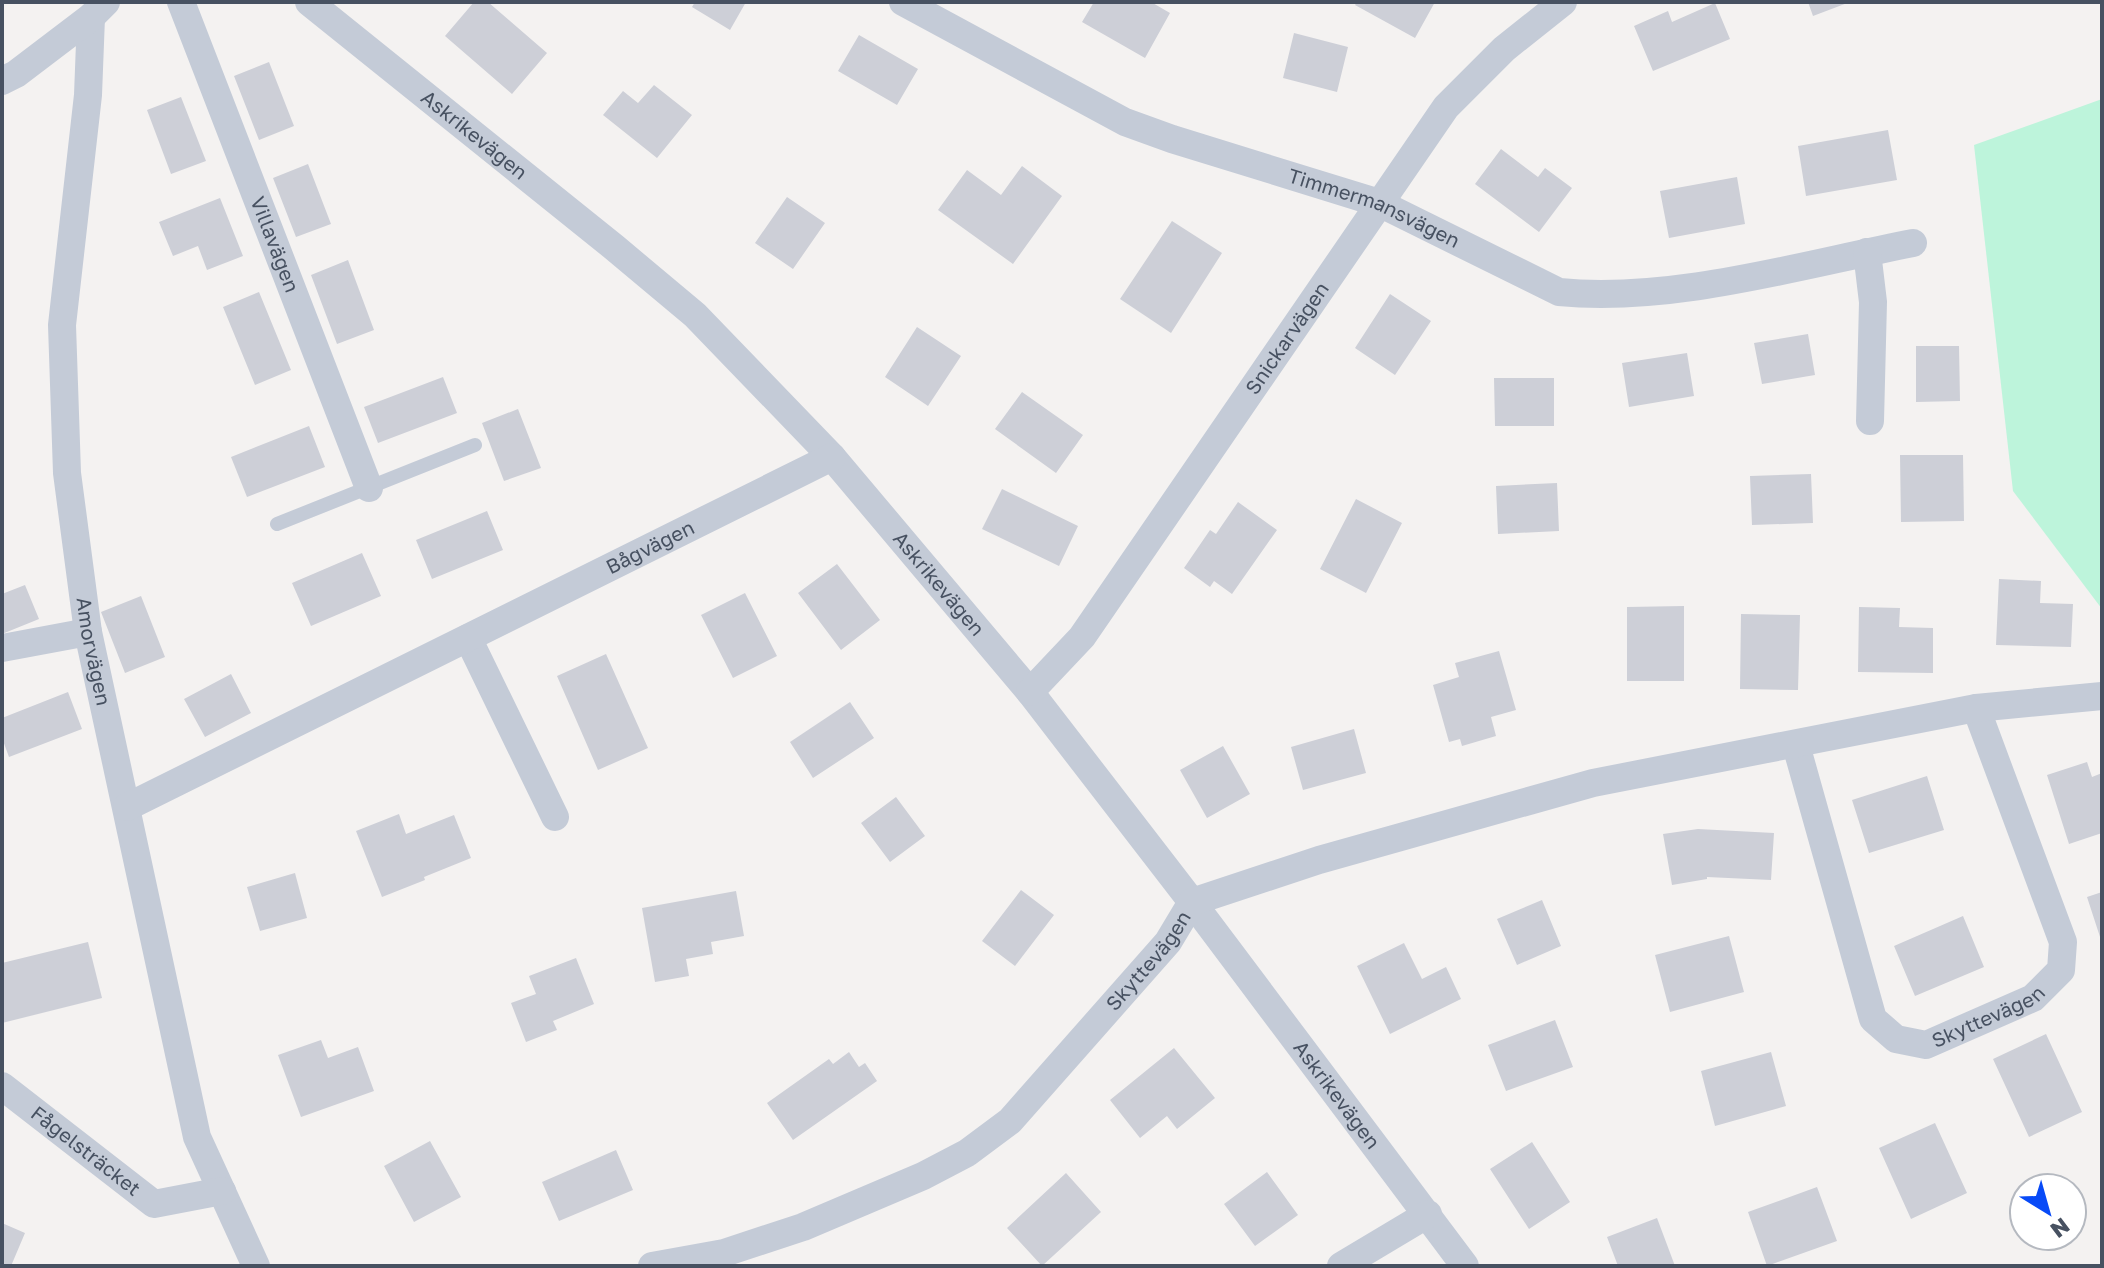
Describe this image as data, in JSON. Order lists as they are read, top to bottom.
{
  "streets": {
    "street": [
      "Askrikevägen",
      "Timmermansvägen",
      "Villavägen",
      "Snickarvägen",
      "Bågvägen",
      "Amorvägen",
      "Skyttevägen",
      "Fågelsträcket"
    ]
  },
  "crossings": [
    ["Askrikevägen", "Snickarvägen"],
    ["Askrikevägen", "Bågvägen"],
    ["Askrikevägen", "Skyttevägen"],
    ["Timmermansvägen", "Snickarvägen"],
    ["Bågvägen", "Amorvägen"],
    ["Amorvägen", "Fågelsträcket"]
  ],
  "north": "bottom right"
}
